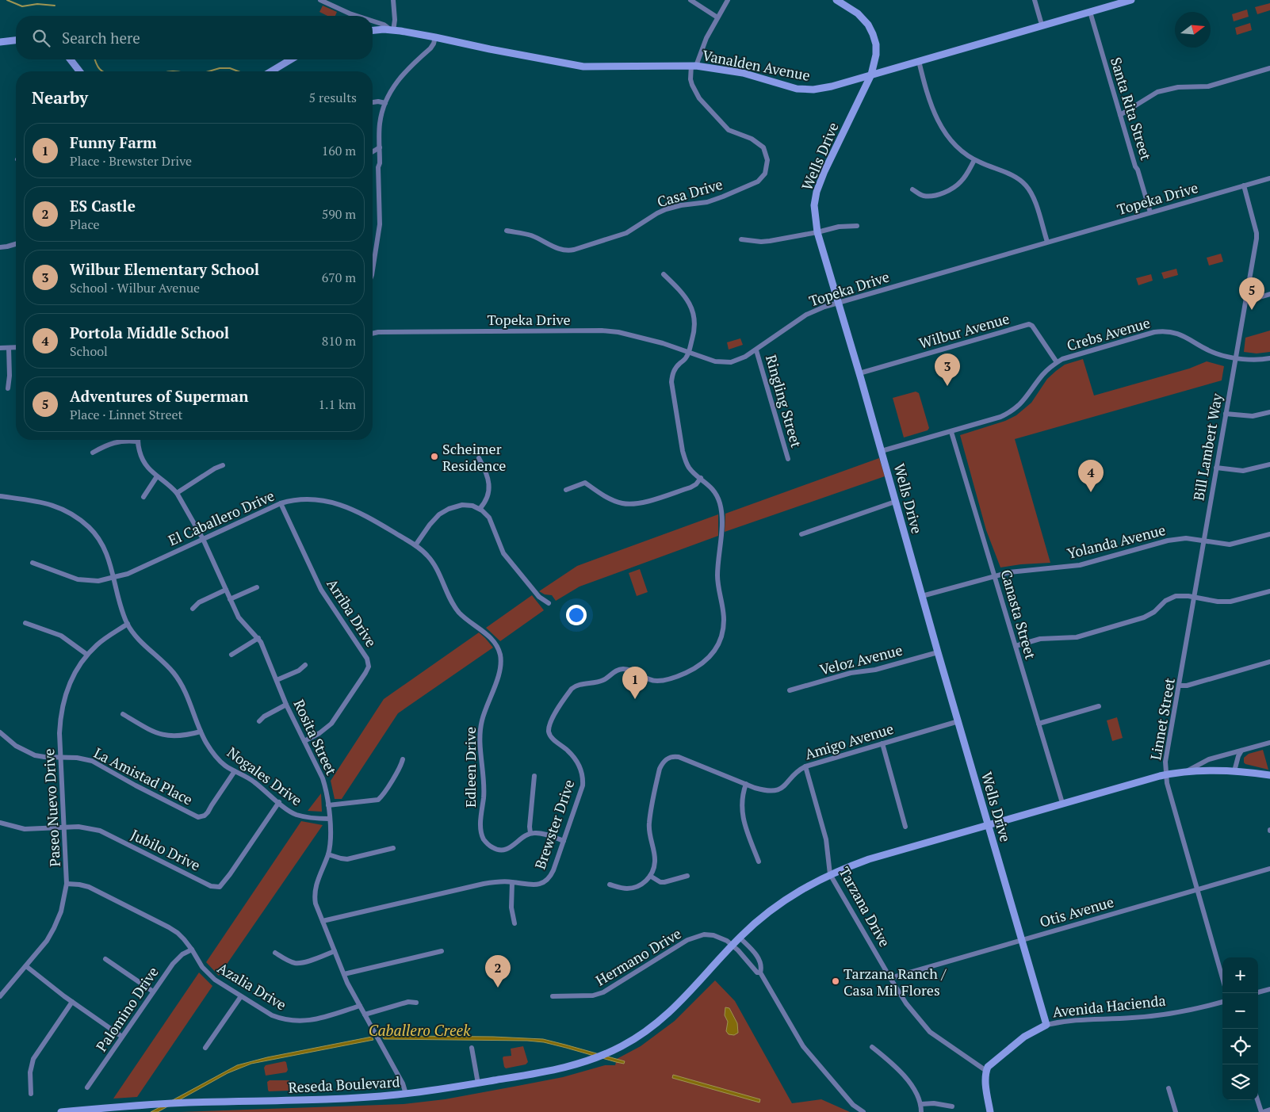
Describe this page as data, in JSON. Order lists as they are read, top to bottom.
{
  "streets": {
    "main road": [
      "Vanalden Avenue",
      "Wells Drive",
      "Avenida Hacienda",
      "Reseda Boulevard"
    ],
    "street": [
      "Santa Rita Street",
      "Casa Drive",
      "Topeka Drive",
      "Wilbur Avenue",
      "Crebs Avenue",
      "Ringling Street",
      "Bill Lambert Way",
      "El Caballero Drive",
      "Yolanda Avenue",
      "Arriba Drive",
      "Canasta Street",
      "Veloz Avenue",
      "Linnet Street",
      "Rosita Street",
      "Amigo Avenue",
      "Edleen Drive",
      "La Amistad Place",
      "Nogales Drive",
      "Paseo Nuevo Drive",
      "Brewster Drive",
      "Jubilo Drive",
      "Tarzana Drive",
      "Otis Avenue",
      "Hermano Drive",
      "Azalia Drive",
      "Palomino Drive"
    ]
  },
  "crossings": [
    ["Vanalden Avenue", "Santa Rita Street"],
    ["Vanalden Avenue", "Wells Drive"],
    ["Vanalden Avenue", "Casa Drive"],
    ["Santa Rita Street", "Topeka Drive"],
    ["Wells Drive", "Topeka Drive"],
    ["Wells Drive", "Wilbur Avenue"],
    ["Wells Drive", "Crebs Avenue"],
    ["Wells Drive", "Yolanda Avenue"],
    ["Wells Drive", "Veloz Avenue"],
    ["Wells Drive", "Amigo Avenue"],
    ["Wells Drive", "Otis Avenue"],
    ["Wells Drive", "Avenida Hacienda"],
    ["Wells Drive", "Reseda Boulevard"],
    ["Topeka Drive", "Ringling Street"],
    ["Topeka Drive", "Brewster Drive"],
    ["Wilbur Avenue", "Crebs Avenue"],
    ["Crebs Avenue", "Bill Lambert Way"],
    ["Crebs Avenue", "Canasta Street"],
    ["Bill Lambert Way", "Yolanda Avenue"],
    ["Bill Lambert Way", "Linnet Street"],
    ["El Caballero Drive", "Arriba Drive"],
    ["El Caballero Drive", "Rosita Street"],
    ["El Caballero Drive", "Edleen Drive"],
    ["El Caballero Drive", "Nogales Drive"],
    ["Yolanda Avenue", "Canasta Street"],
    ["Yolanda Avenue", "Linnet Street"],
    ["Arriba Drive", "Rosita Street"],
    ["Canasta Street", "Reseda Boulevard"],
    ["Linnet Street", "Otis Avenue"],
    ["Linnet Street", "Reseda Boulevard"],
    ["Rosita Street", "Nogales Drive"],
    ["Rosita Street", "Brewster Drive"],
    ["Rosita Street", "Azalia Drive"],
    ["Rosita Street", "Reseda Boulevard"],
    ["Amigo Avenue", "Tarzana Drive"],
    ["La Amistad Place", "Nogales Drive"],
    ["La Amistad Place", "Paseo Nuevo Drive"],
    ["Nogales Drive", "Paseo Nuevo Drive"],
    ["Nogales Drive", "Jubilo Drive"],
    ["Paseo Nuevo Drive", "Jubilo Drive"],
    ["Paseo Nuevo Drive", "Azalia Drive"],
    ["Tarzana Drive", "Otis Avenue"],
    ["Tarzana Drive", "Avenida Hacienda"],
    ["Tarzana Drive", "Reseda Boulevard"],
    ["Hermano Drive", "Reseda Boulevard"],
    ["Azalia Drive", "Palomino Drive"]
  ],
  "water": ["Caballero Creek"],
  "places": ["Scheimer Residence", "Tarzana Ranch / Casa Mil Flores"],
  "north": "right",
  "page": {
    "search": "Search here",
    "heading": ["Nearby", "5 results"],
    "list": [
      {
        "mark": "1",
        "name": "Funny Farm",
        "note": "Place · Brewster Drive",
        "value": "160 m"
      },
      {
        "mark": "2",
        "name": "ES Castle",
        "note": "Place",
        "value": "590 m"
      },
      {
        "mark": "3",
        "name": "Wilbur Elementary School",
        "note": "School · Wilbur Avenue",
        "value": "670 m"
      },
      {
        "mark": "4",
        "name": "Portola Middle School",
        "note": "School",
        "value": "810 m"
      },
      {
        "mark": "5",
        "name": "Adventures of Superman",
        "note": "Place · Linnet Street",
        "value": "1.1 km"
      }
    ],
    "pins": [
      "5",
      "3",
      "4",
      "1",
      "2"
    ],
    "map_buttons": ["+", "−"]
  }
}
